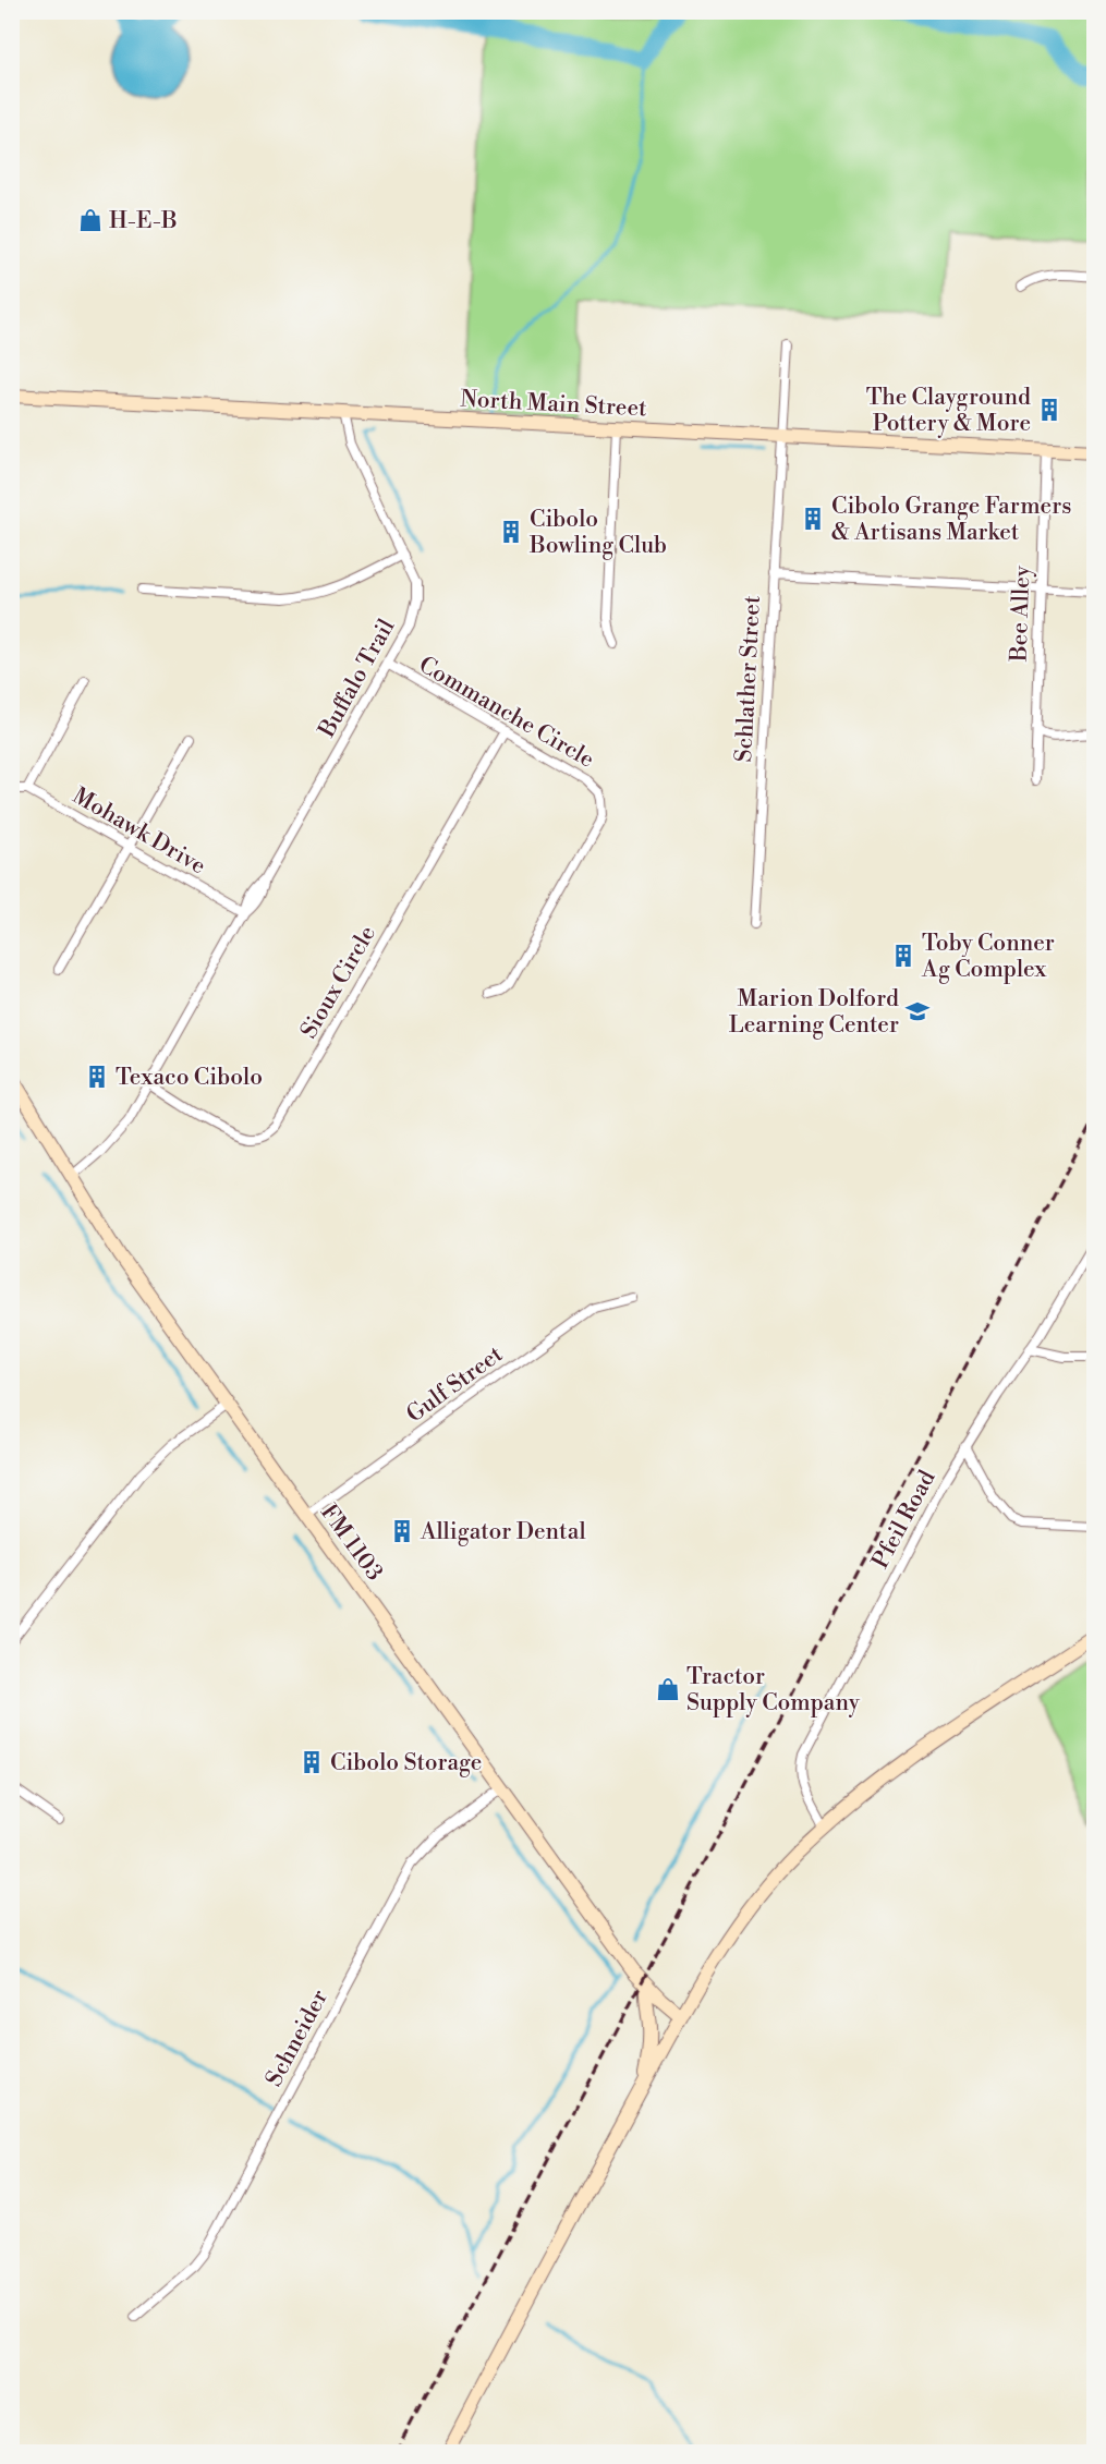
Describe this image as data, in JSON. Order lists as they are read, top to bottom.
{
  "streets": {
    "main road": ["North Main Street", "FM 1103"],
    "street": [
      "Bee Alley",
      "Buffalo Trail",
      "Schlather Street",
      "Commanche Circle",
      "Mohawk Drive",
      "Sioux Circle",
      "Gulf Street",
      "Pfeil Road",
      "Schneider"
    ]
  },
  "crossings": [
    ["North Main Street", "Bee Alley"],
    ["North Main Street", "Buffalo Trail"],
    ["North Main Street", "Schlather Street"],
    ["Buffalo Trail", "Commanche Circle"],
    ["Buffalo Trail", "Mohawk Drive"],
    ["Buffalo Trail", "Sioux Circle"],
    ["Buffalo Trail", "FM 1103"],
    ["Commanche Circle", "Sioux Circle"],
    ["Gulf Street", "FM 1103"],
    ["FM 1103", "Schneider"]
  ],
  "places": {
    "shop": ["H-E-B", "Tractor Supply Company"],
    "building": [
      "The Clayground Pottery & More",
      "Cibolo Grange Farmers & Artisans Market",
      "Cibolo Bowling Club",
      "Toby Conner Ag Complex",
      "Texaco Cibolo",
      "Alligator Dental",
      "Cibolo Storage"
    ],
    "school or university": ["Marion Dolford Learning Center"]
  }
}
